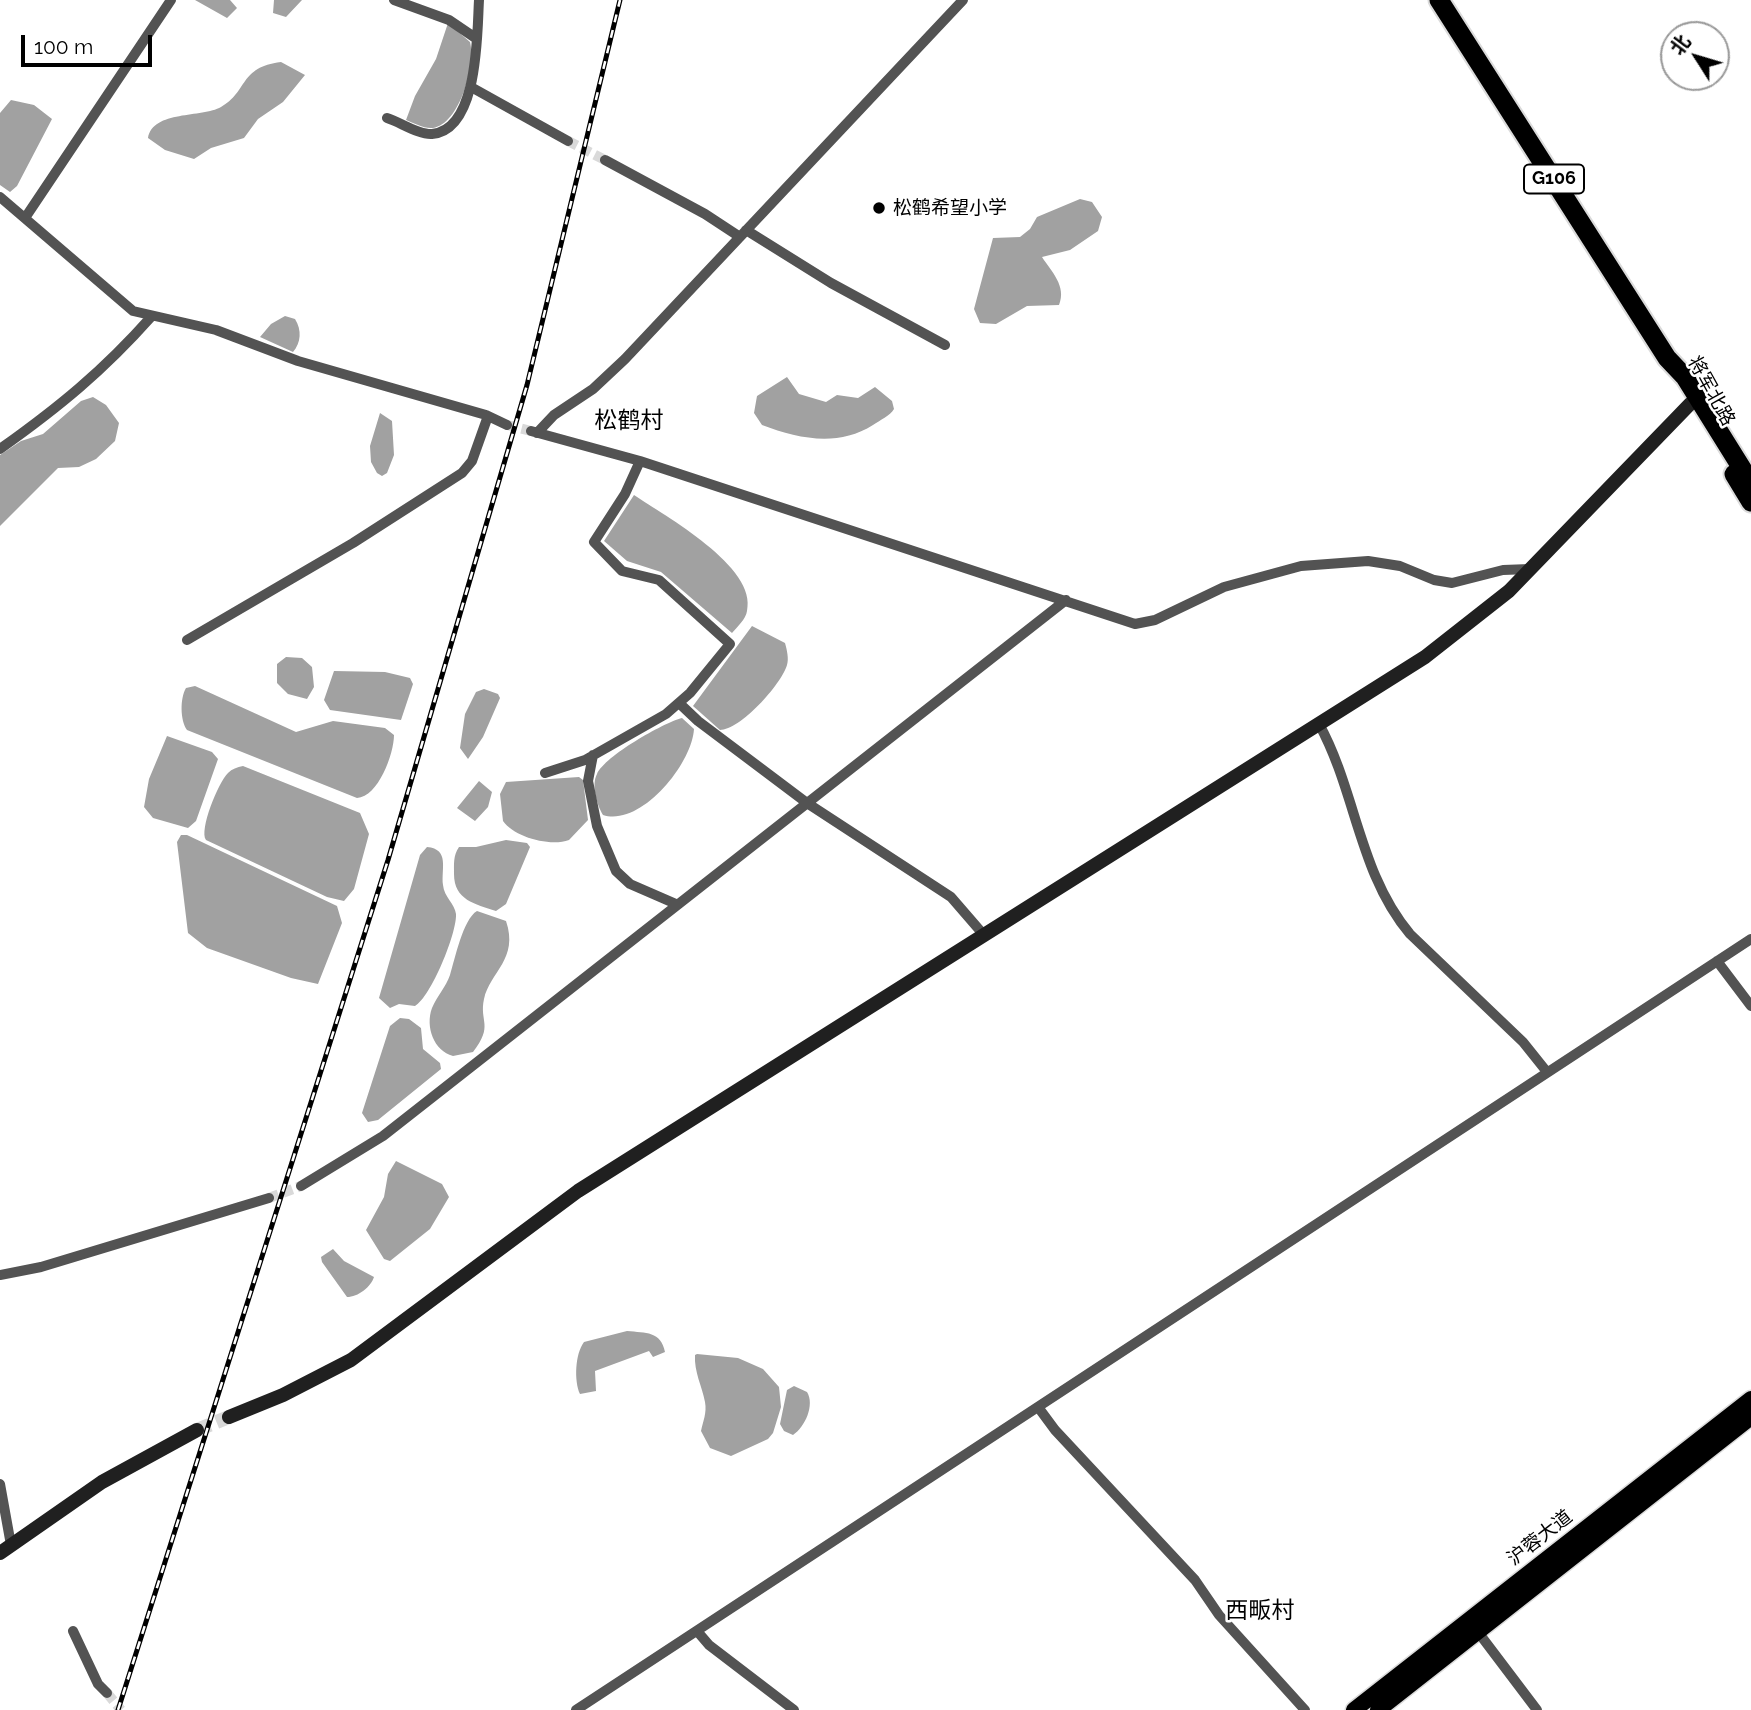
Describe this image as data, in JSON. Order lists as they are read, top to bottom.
{
  "streets": {
    "highway": ["G106", "将军北路"],
    "main road": ["沪蓉大道"]
  },
  "crossings": [
    ["G106", "将军北路"]
  ],
  "districts": ["松鹤村", "西畈村"],
  "places": ["松鹤希望小学"],
  "scale_bar": "100 m",
  "north": "top left"
}
